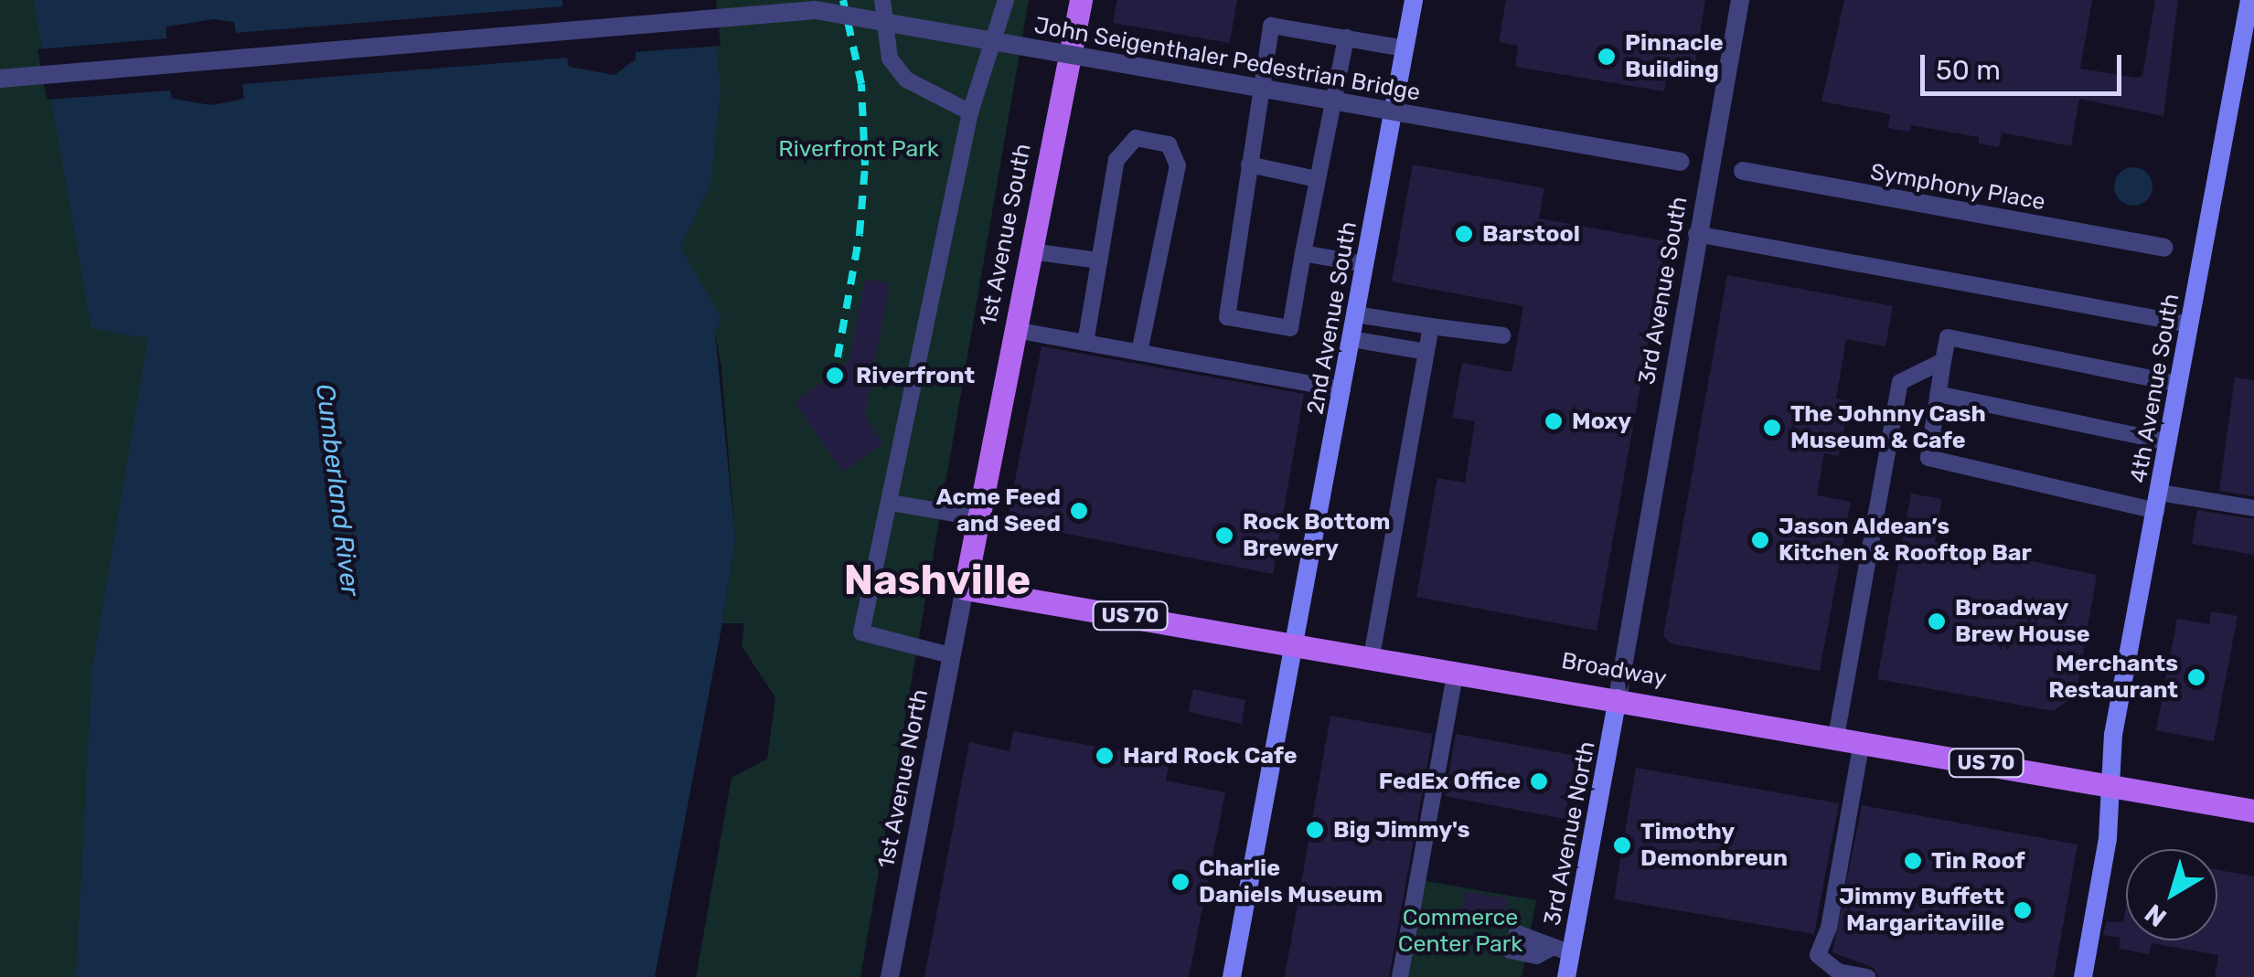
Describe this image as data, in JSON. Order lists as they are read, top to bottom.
{
  "streets": {
    "main road": ["1st Avenue South", "US 70", "Broadway"],
    "street": [
      "John Seigenthaler Pedestrian Bridge",
      "Symphony Place",
      "3rd Avenue South",
      "2nd Avenue South",
      "4th Avenue South",
      "1st Avenue North",
      "3rd Avenue North"
    ]
  },
  "crossings": [
    ["1st Avenue South", "Broadway"],
    ["1st Avenue South", "1st Avenue North"],
    ["3rd Avenue South", "Broadway"],
    ["3rd Avenue South", "3rd Avenue North"],
    ["2nd Avenue South", "Broadway"],
    ["4th Avenue South", "Broadway"],
    ["Broadway", "1st Avenue North"],
    ["Broadway", "3rd Avenue North"]
  ],
  "districts": ["Nashville"],
  "water": ["Cumberland River"],
  "parks": ["Riverfront Park", "Commerce Center Park"],
  "places": [
    "Pinnacle Building",
    "Barstool",
    "Riverfront",
    "Moxy",
    "The Johnny Cash Museum & Cafe",
    "Acme Feed and Seed",
    "Rock Bottom Brewery",
    "Jason Aldean’s Kitchen & Rooftop Bar",
    "Broadway Brew House",
    "Merchants Restaurant",
    "Hard Rock Cafe",
    "FedEx Office",
    "Big Jimmy's",
    "Timothy Demonbreun",
    "Tin Roof",
    "Charlie Daniels Museum",
    "Jimmy Buffett Margaritaville"
  ],
  "scale_bar": "50 m",
  "north": "bottom left"
}
